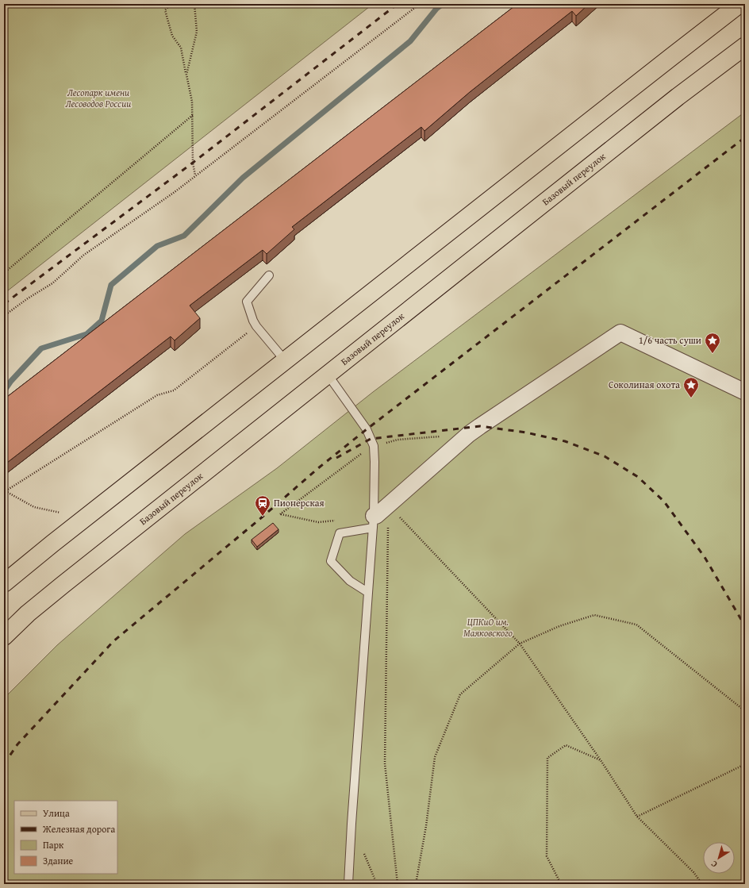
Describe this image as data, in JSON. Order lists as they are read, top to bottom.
{
  "streets": {
    "main road": ["Базовый переулок"]
  },
  "parks": ["Лесопарк имени Лесоводов России", "ЦПКиО им. Маяковского"],
  "places": {
    "place": ["1/6 часть суши", "Соколиная охота"],
    "station": ["Пионерская"]
  },
  "legend": [
    "Улица",
    "Железная дорога",
    "Парк",
    "Здание"
  ],
  "north": "bottom left"
}
